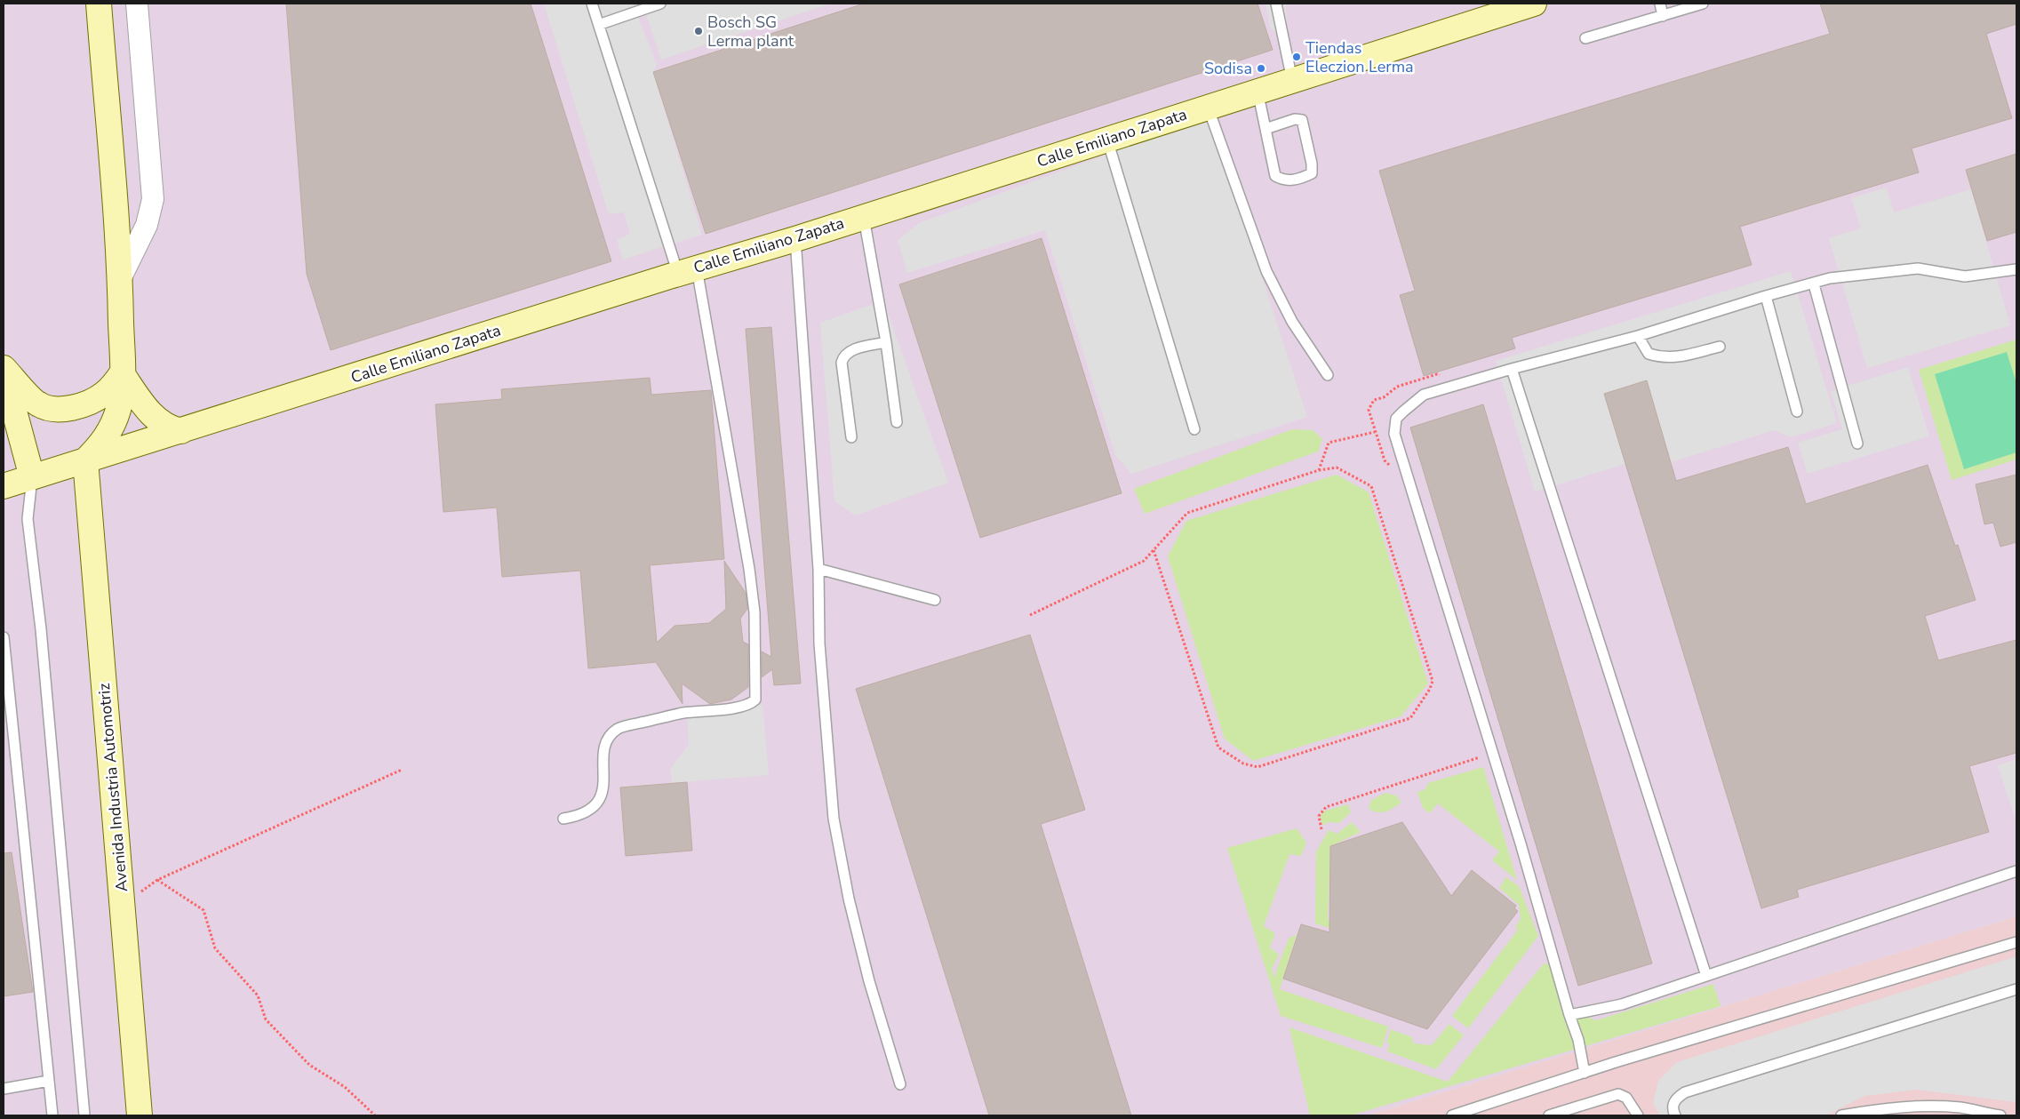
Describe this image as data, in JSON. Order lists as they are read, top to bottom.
{
  "streets": {
    "street": ["Calle Emiliano Zapata", "Avenida Industria Automotriz"]
  },
  "crossings": [
    ["Calle Emiliano Zapata", "Avenida Industria Automotriz"]
  ],
  "places": ["Bosch SG Lerma plant", "Tiendas Eleczion Lerma", "Sodisa"]
}
